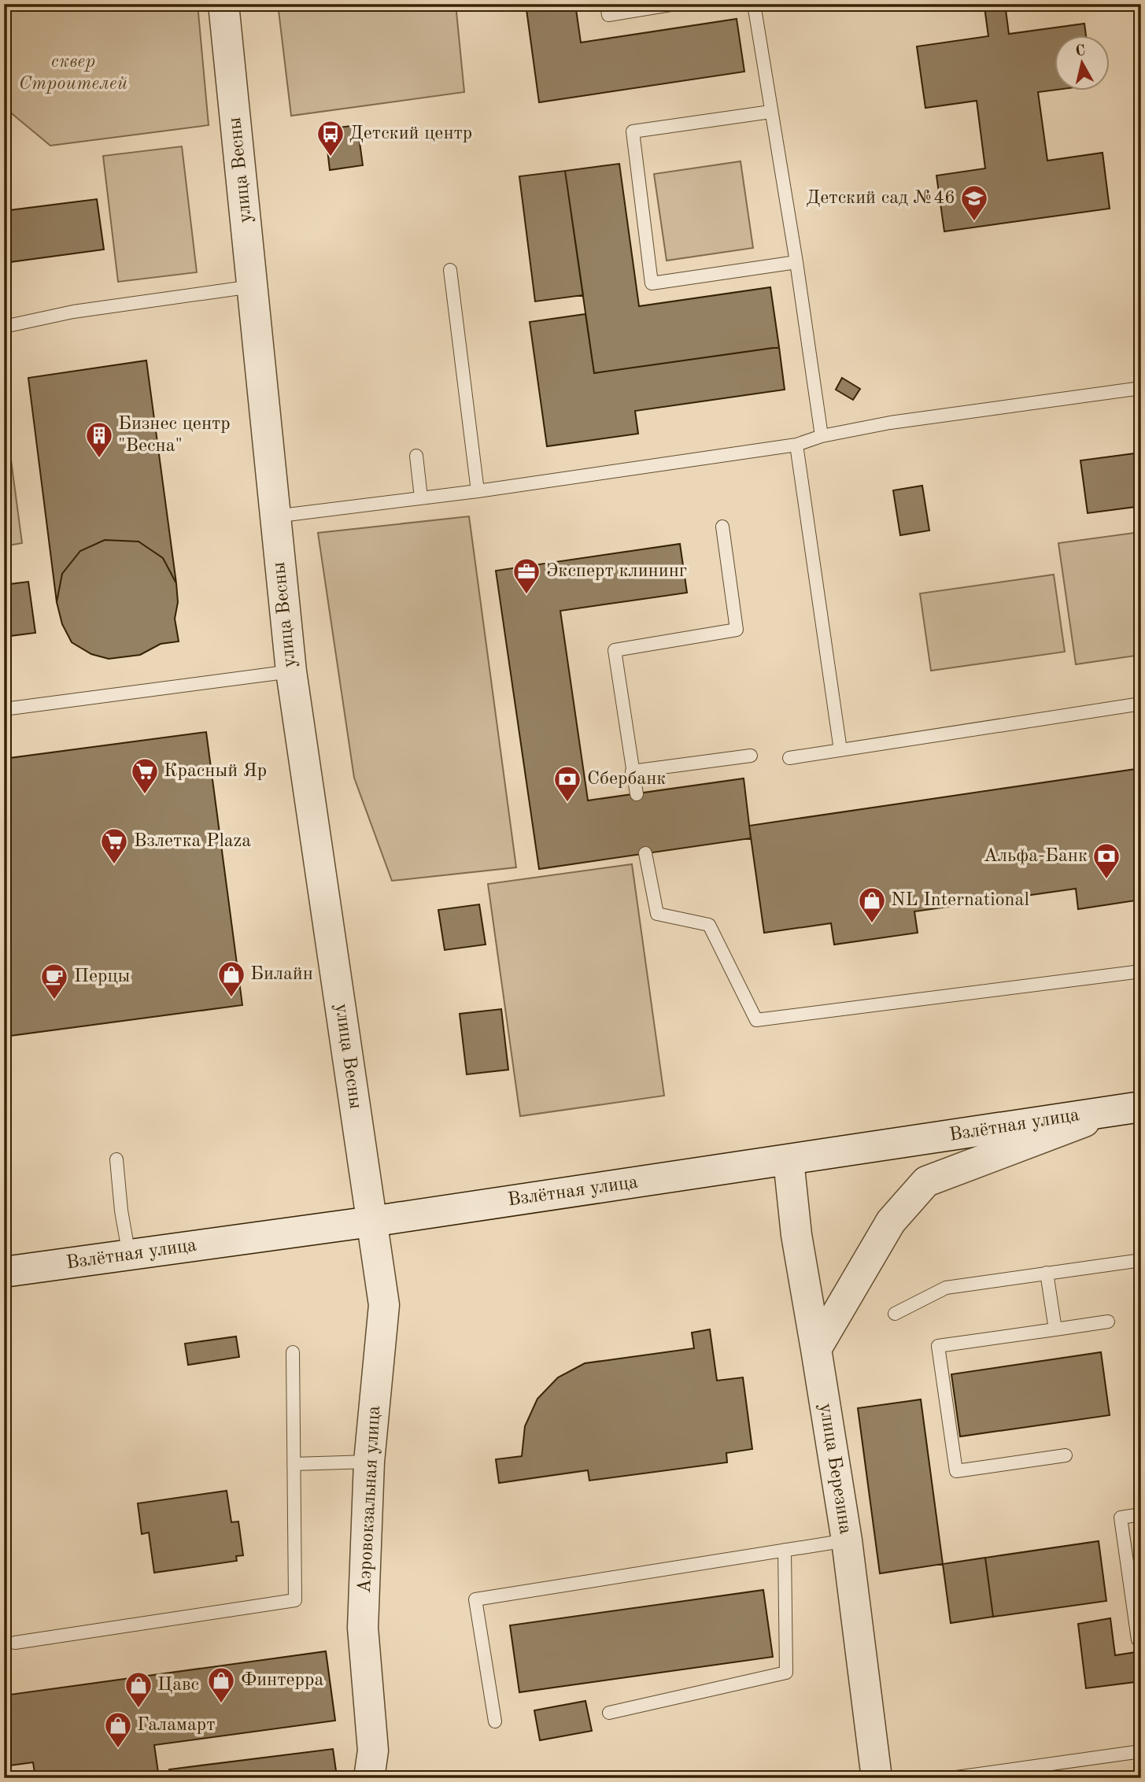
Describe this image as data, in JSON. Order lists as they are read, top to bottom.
{
  "streets": {
    "street": [
      "улица Весны",
      "Взлётная улица",
      "улица Березина",
      "Аэровокзальная улица"
    ]
  },
  "crossings": [
    ["улица Весны", "Взлётная улица"],
    ["улица Весны", "Аэровокзальная улица"],
    ["Взлётная улица", "улица Березина"],
    ["Взлётная улица", "Аэровокзальная улица"]
  ],
  "parks": ["сквер Строителей"],
  "places": {
    "bus stop": ["Детский центр"],
    "school or university": ["Детский сад №46"],
    "building": ["Бизнес центр \"Весна\""],
    "office": ["Эксперт клининг"],
    "supermarket": ["Красный Яр", "Взлетка Plaza"],
    "bank": ["Сбербанк", "Альфа-Банк"],
    "shop": [
      "NL International",
      "Билайн",
      "Финтерра",
      "Цавс",
      "Галамарт"
    ],
    "cafe": ["Перцы"]
  },
  "north": "top"
}
